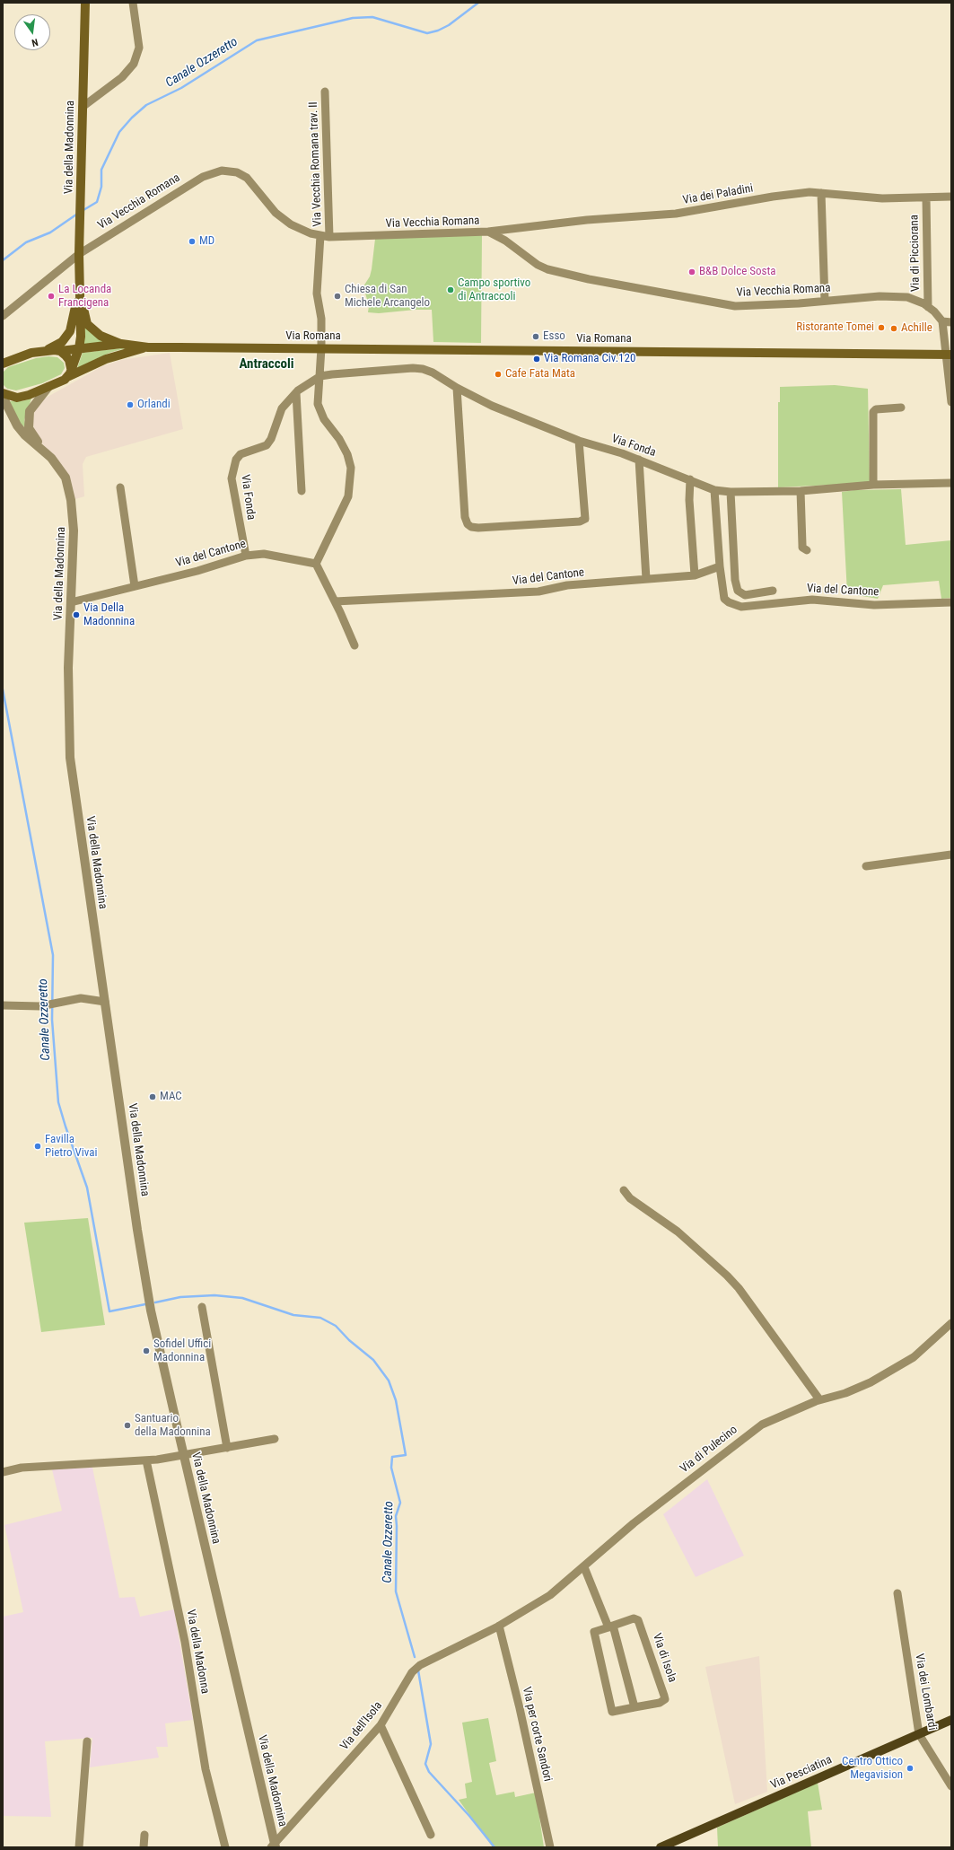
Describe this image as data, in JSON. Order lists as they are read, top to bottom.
{
  "streets": {
    "main road": ["Via della Madonnina", "Via Romana", "Via Pesciatina"],
    "street": [
      "Via Vecchia Romana trav. II",
      "Via dei Paladini",
      "Via Vecchia Romana",
      "Via di Picciorana",
      "Via Fonda",
      "Via del Cantone",
      "Via di Pulecino",
      "Via della Madonna",
      "Via di Isola",
      "Via dei Lombardi",
      "Via dell'Isola",
      "Via per corte Sandori"
    ]
  },
  "crossings": [
    ["Via della Madonnina", "Via Vecchia Romana"],
    ["Via della Madonnina", "Via del Cantone"],
    ["Via della Madonnina", "Via dell'Isola"],
    ["Via Vecchia Romana trav. II", "Via Vecchia Romana"],
    ["Via dei Paladini", "Via Vecchia Romana"],
    ["Via dei Paladini", "Via di Picciorana"],
    ["Via Vecchia Romana", "Via di Picciorana"],
    ["Via Fonda", "Via del Cantone"],
    ["Via di Pulecino", "Via dell'Isola"],
    ["Via di Pulecino", "Via per corte Sandori"],
    ["Via dei Lombardi", "Via Pesciatina"],
    ["Via dell'Isola", "Via per corte Sandori"]
  ],
  "districts": ["Antraccoli"],
  "water": ["Canale Ozzeretto"],
  "places": [
    "MD",
    "B&B Dolce Sosta",
    "Campo sportivo di Antraccoli",
    "La Locanda Francigena",
    "Chiesa di San Michele Arcangelo",
    "Ristorante Tomei",
    "Achille",
    "Esso",
    "Via Romana Civ.120",
    "Cafe Fata Mata",
    "Orlandi",
    "Via Della Madonnina",
    "MAC",
    "Favilla Pietro Vivai",
    "Sofidel Uffici Madonnina",
    "Santuario della Madonnina",
    "Centro Ottico Megavision"
  ],
  "north": "bottom"
}
